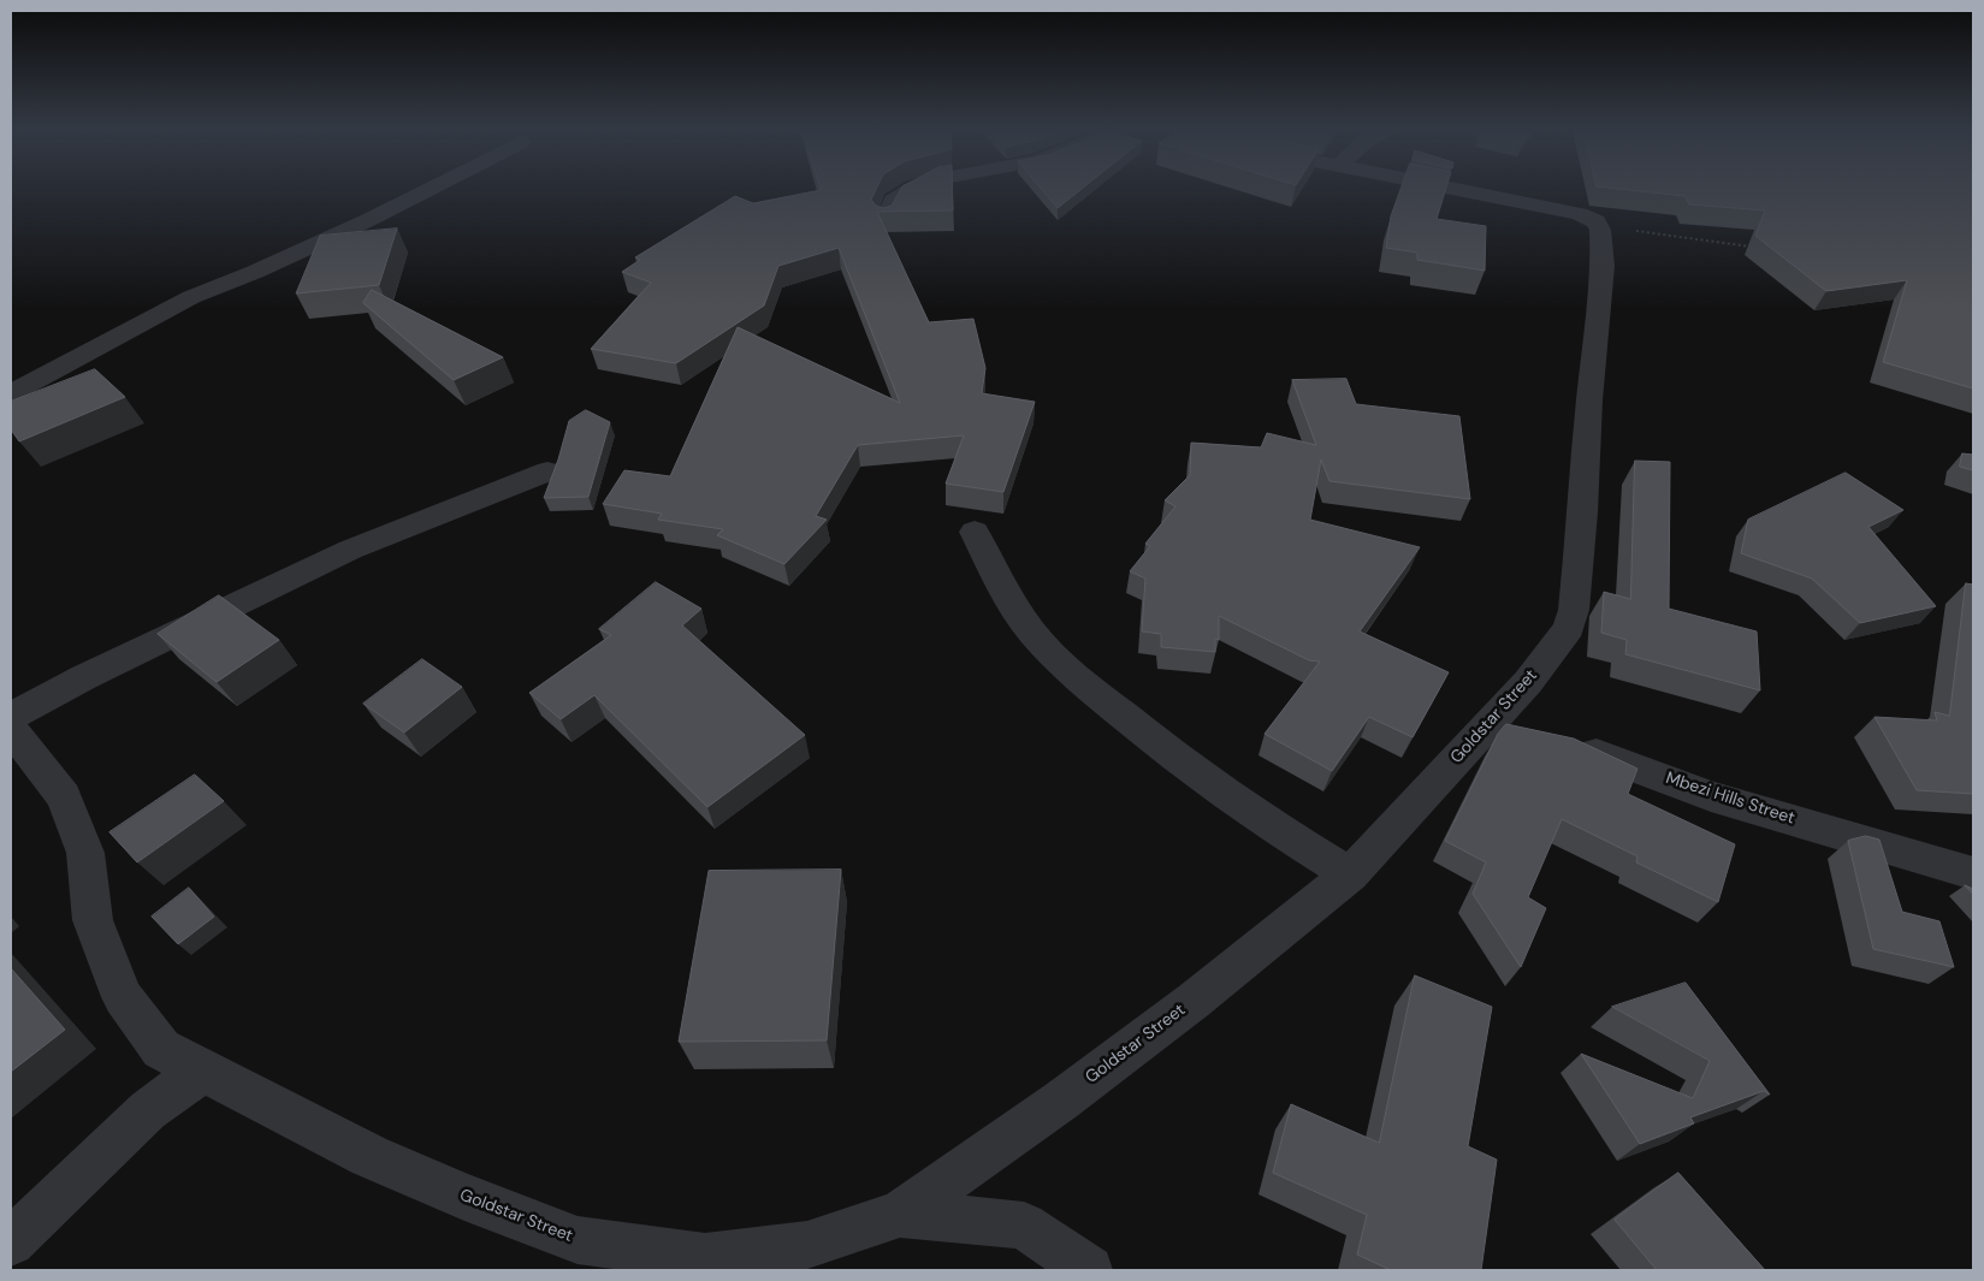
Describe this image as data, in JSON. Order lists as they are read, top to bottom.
{
  "streets": {
    "street": ["Goldstar Street", "Mbezi Hills Street"]
  }
}
